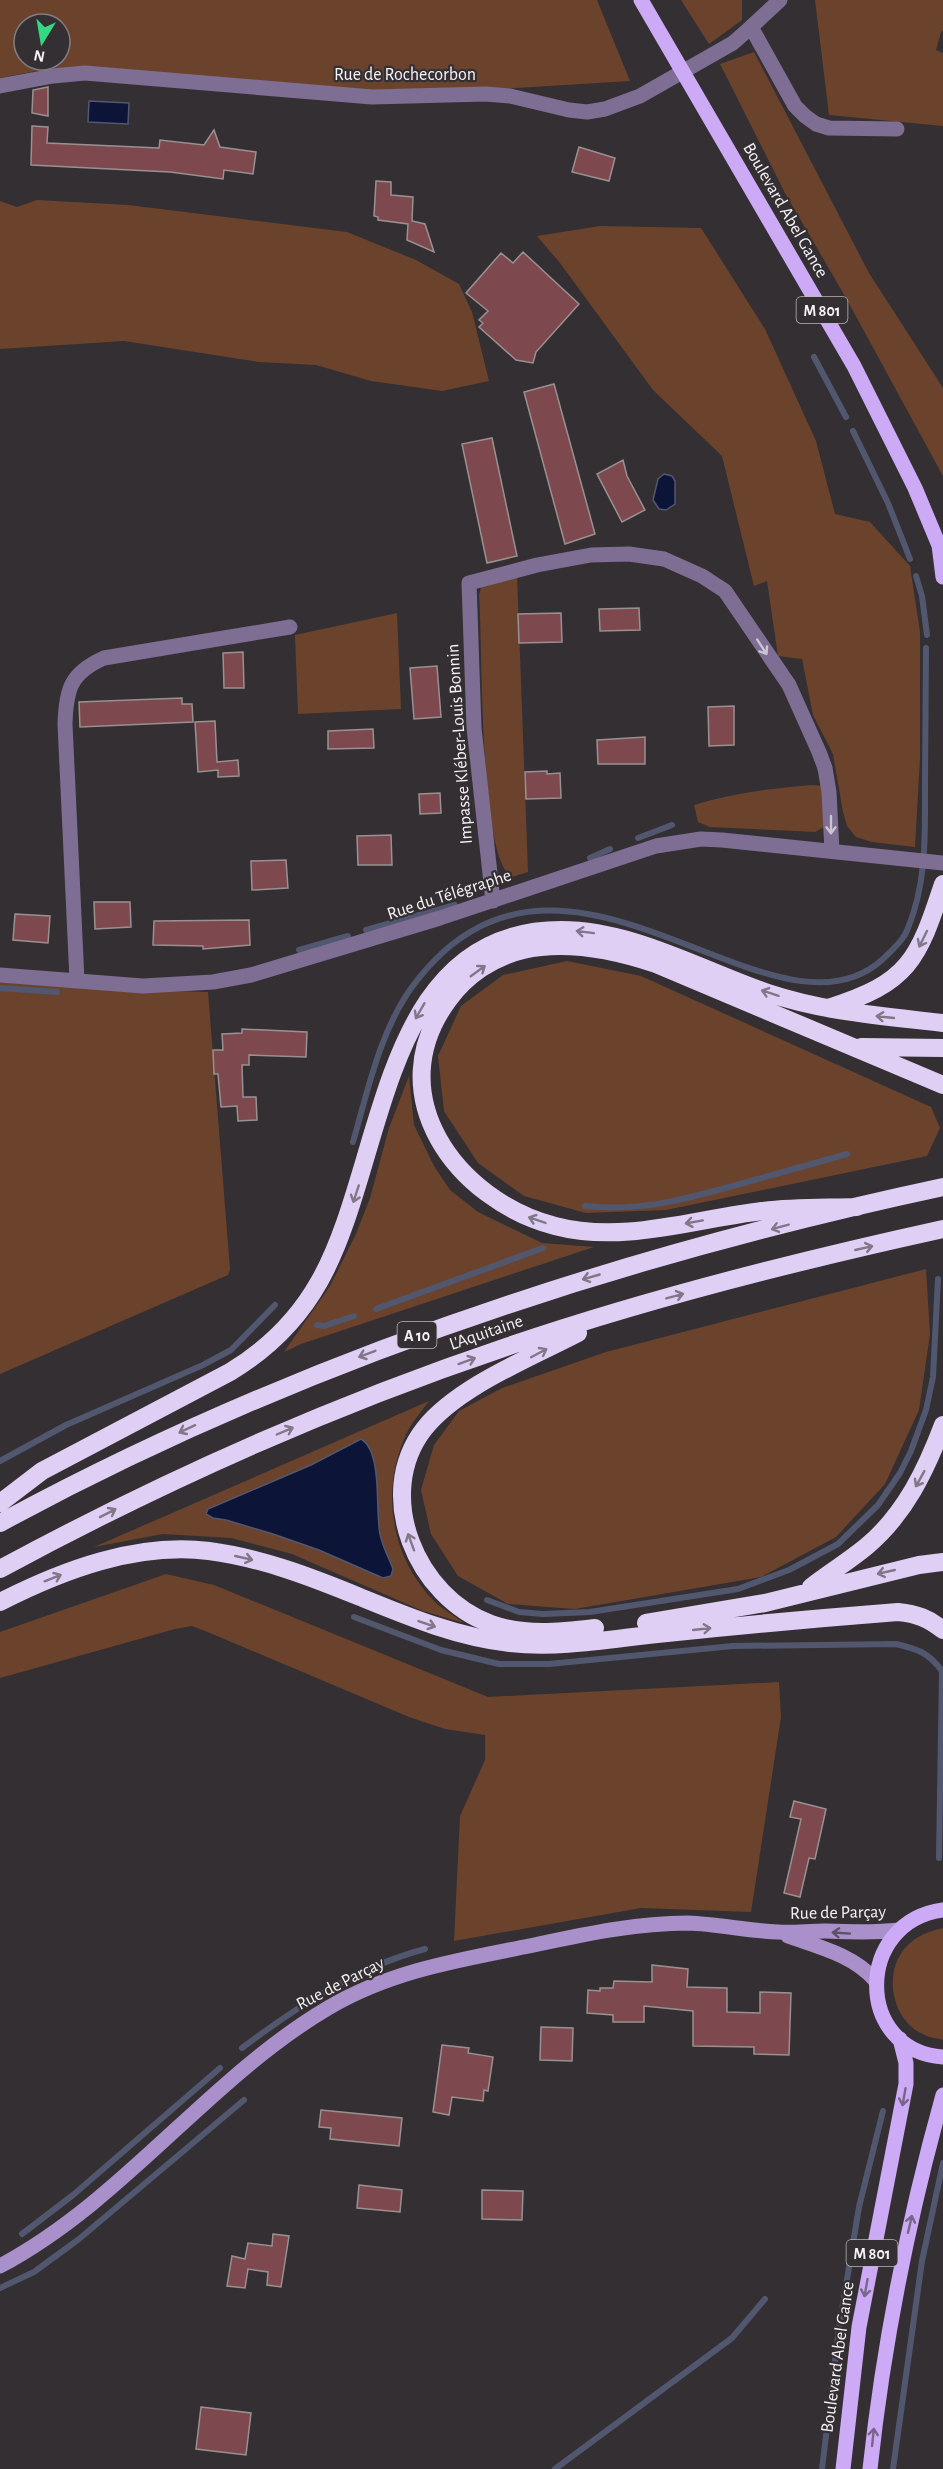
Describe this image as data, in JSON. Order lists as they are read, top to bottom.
{
  "streets": {
    "highway": ["L'Aquitaine", "A 10"],
    "main road": ["Boulevard Abel Gance", "M 801"],
    "street": [
      "Rue de Rochecorbon",
      "Impasse Kléber-Louis Bonnin",
      "Rue du Télégraphe",
      "Rue de Parçay"
    ]
  },
  "crossings": [
    ["Boulevard Abel Gance", "M 801"],
    ["M 801", "Rue de Parçay"],
    ["Impasse Kléber-Louis Bonnin", "Rue du Télégraphe"]
  ],
  "north": "bottom"
}
